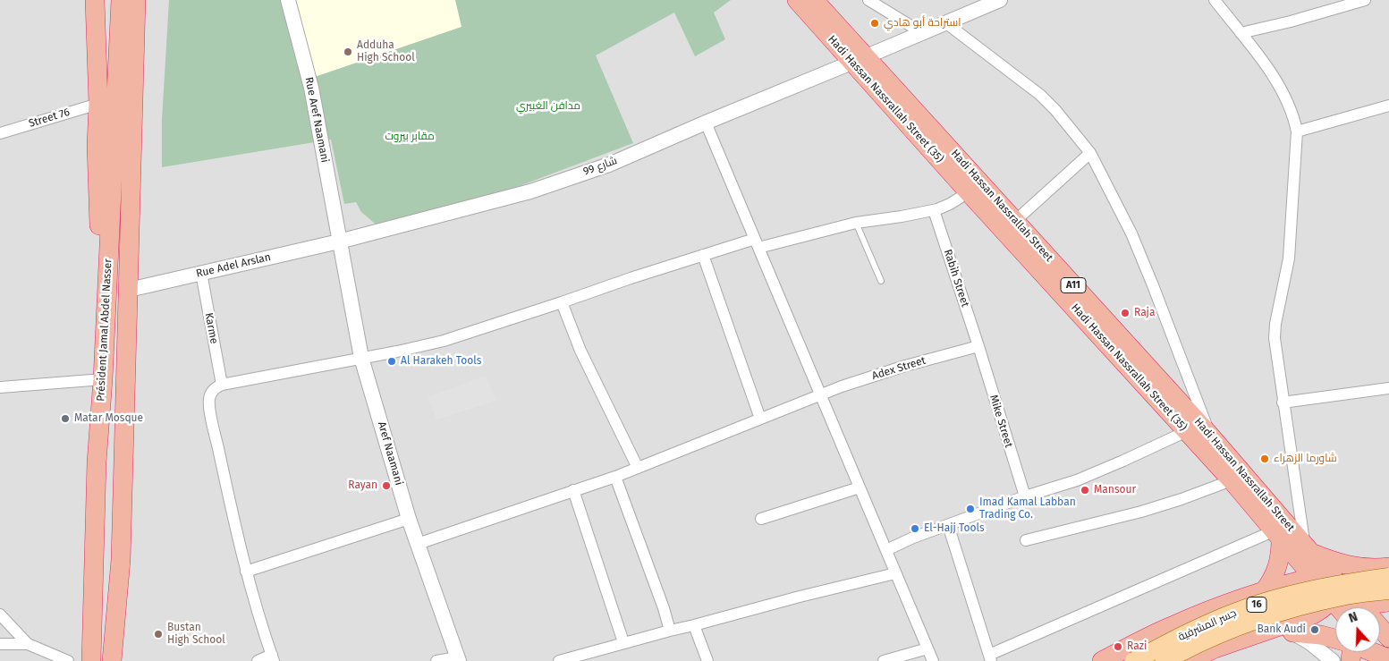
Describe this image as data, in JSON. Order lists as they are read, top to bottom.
{
  "streets": {
    "highway": [
      "Hadi Hassan Nassrallah Street (35)",
      "Hadi Hassan Nassrallah Street",
      "A11",
      "Président Jamal Abdel Nasser"
    ],
    "main road": ["16", "جسر المشرفية"],
    "street": [
      "Street 76",
      "Rue Aref Naamani",
      "شارع 99",
      "Rue Adel Arslan",
      "Rabih Street",
      "Karme",
      "Adex Street",
      "Mike Street",
      "Aref Naamani"
    ]
  },
  "crossings": [
    ["Hadi Hassan Nassrallah Street (35)", "شارع 99"],
    ["Hadi Hassan Nassrallah Street (35)", "Hadi Hassan Nassrallah Street"],
    ["Rue Aref Naamani", "شارع 99"],
    ["Rue Aref Naamani", "Rue Adel Arslan"],
    ["Rue Aref Naamani", "Aref Naamani"],
    ["شارع 99", "Hadi Hassan Nassrallah Street"],
    ["شارع 99", "Rue Adel Arslan"],
    ["شارع 99", "Aref Naamani"],
    ["Rue Adel Arslan", "Karme"],
    ["Rue Adel Arslan", "Président Jamal Abdel Nasser"],
    ["Rue Adel Arslan", "Aref Naamani"],
    ["Rabih Street", "Adex Street"],
    ["Rabih Street", "Mike Street"],
    ["Adex Street", "Mike Street"],
    ["Adex Street", "Aref Naamani"]
  ],
  "parks": ["مدافن الغبيري", "مقابر بيروت"],
  "places": [
    "استراحة أبو هادي",
    "Adduha High School",
    "Raja",
    "Al Harakeh Tools",
    "Matar Mosque",
    "شاورما الزهراء",
    "Rayan",
    "Mansour",
    "Imad Kamal Labban Trading Co.",
    "El-Hajj Tools",
    "Bank Audi",
    "Bustan High School",
    "Razi"
  ],
  "north": "top"
}
